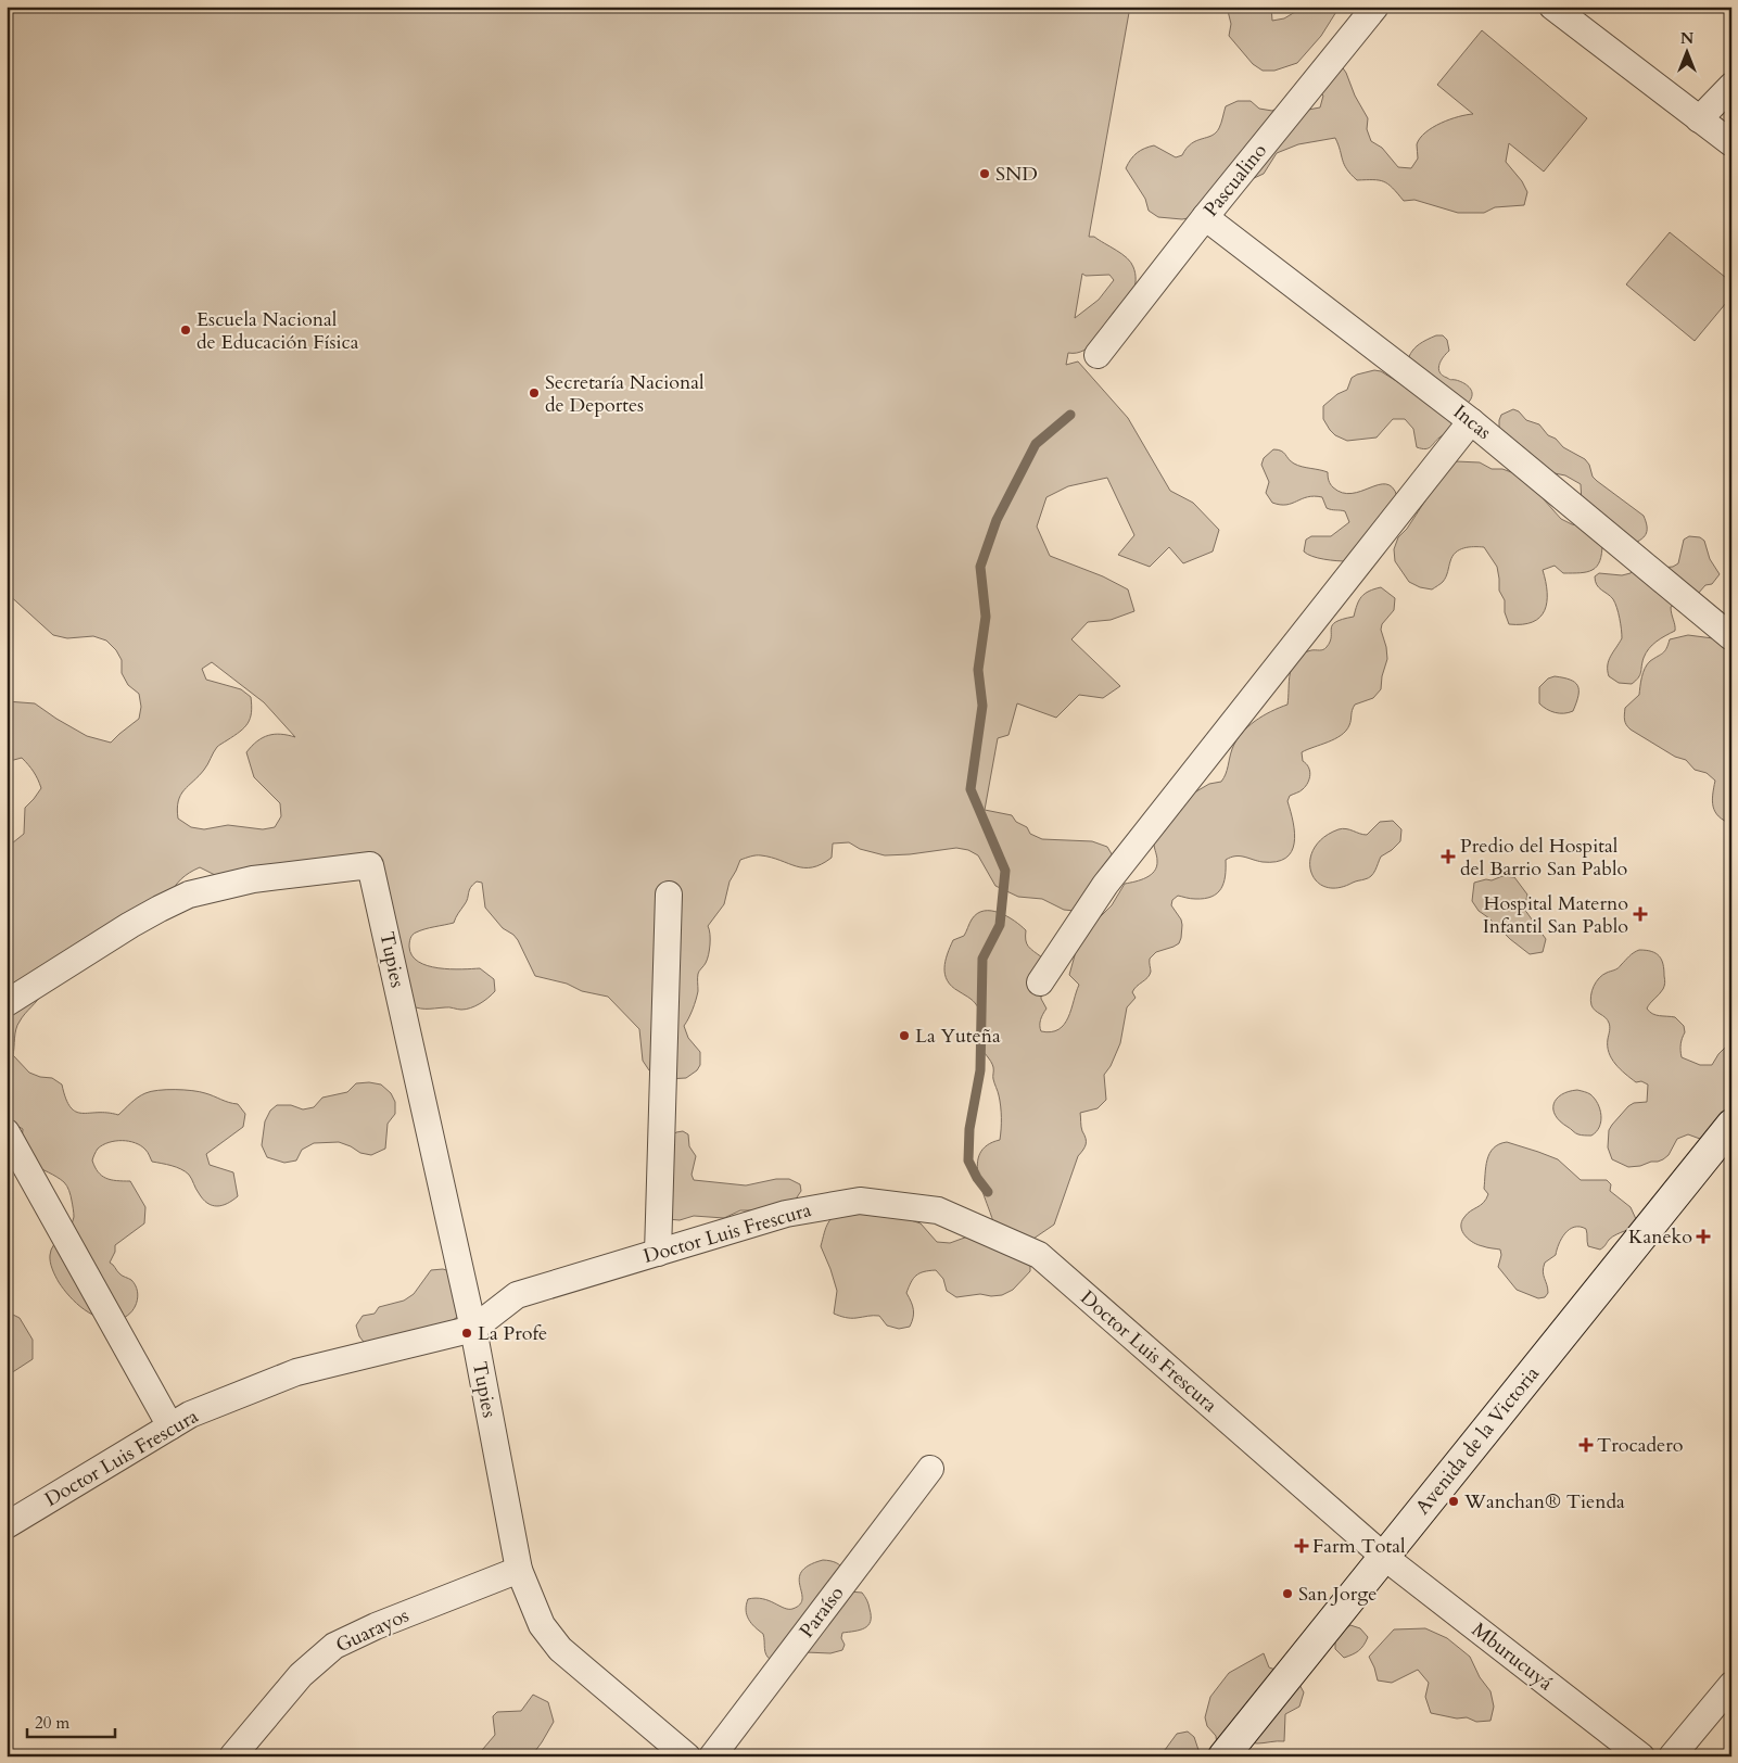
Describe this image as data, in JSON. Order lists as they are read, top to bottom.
{
  "streets": {
    "main road": ["Avenida de la Victoria"],
    "street": [
      "Pascualino",
      "Incas",
      "Tupies",
      "Doctor Luis Frescura",
      "Paraíso",
      "Guarayos",
      "Mburucuyá"
    ]
  },
  "crossings": [
    ["Pascualino", "Incas"],
    ["Tupies", "Doctor Luis Frescura"],
    ["Tupies", "Guarayos"],
    ["Doctor Luis Frescura", "Avenida de la Victoria"],
    ["Doctor Luis Frescura", "Mburucuyá"],
    ["Avenida de la Victoria", "Mburucuyá"]
  ],
  "places": {
    "other": [
      "SND",
      "Escuela Nacional de Educación Física",
      "Secretaría Nacional de Deportes",
      "La Yuteña",
      "La Profe",
      "Wanchan® Tienda",
      "San Jorge"
    ],
    "health": [
      "Predio del Hospital del Barrio San Pablo",
      "Hospital Materno Infantil San Pablo",
      "Kaneko",
      "Trocadero",
      "Farm Total"
    ]
  },
  "scale_bar": "20 m",
  "north": "top"
}
